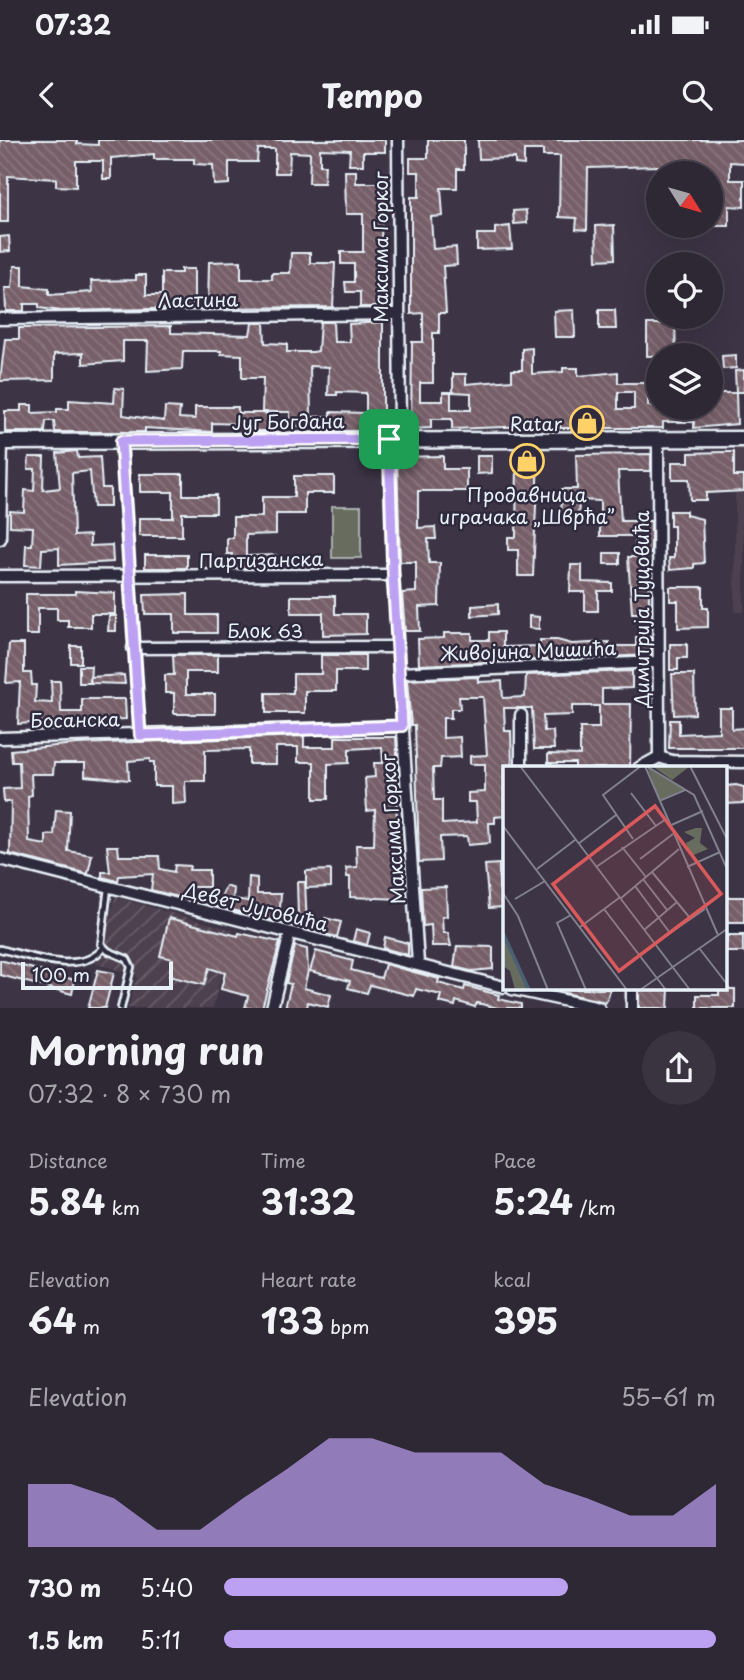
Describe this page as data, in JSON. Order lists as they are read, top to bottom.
{
  "streets": {
    "street": [
      "Максима Горког",
      "Ластина",
      "Југ Богдана",
      "Партизанска",
      "Димитрија Туцовића",
      "Блок 63",
      "Живојина Мишића",
      "Босанска",
      "Девет Југовића"
    ]
  },
  "crossings": [
    ["Максима Горког", "Ластина"],
    ["Максима Горког", "Југ Богдана"],
    ["Максима Горког", "Партизанска"],
    ["Максима Горког", "Блок 63"],
    ["Максима Горког", "Живојина Мишића"],
    ["Максима Горког", "Босанска"],
    ["Максима Горког", "Девет Југовића"],
    ["Југ Богдана", "Димитрија Туцовића"],
    ["Димитрија Туцовића", "Живојина Мишића"]
  ],
  "places": {
    "shop": ["Ratar", "Продавница играчака „Шврћа”"]
  },
  "scale_bar": "100 m",
  "north": "bottom right",
  "page": {
    "status": "07:32",
    "header": "Tempo",
    "scale": "100 m",
    "heading": ["Morning run", "07:32 · 8 × 730 m"],
    "stats": [
      ["Distance", "5.84 km"],
      ["Time", "31:32"],
      ["Pace", "5:24 /km"],
      ["Elevation", "64 m"],
      ["Heart rate", "133 bpm"],
      ["kcal", "395"]
    ],
    "chart": ["Elevation", "55–61 m"],
    "list": [
      {
        "name": "730 m",
        "note": "5:40"
      },
      {
        "name": "1.5 km",
        "note": "5:11"
      }
    ]
  }
}
